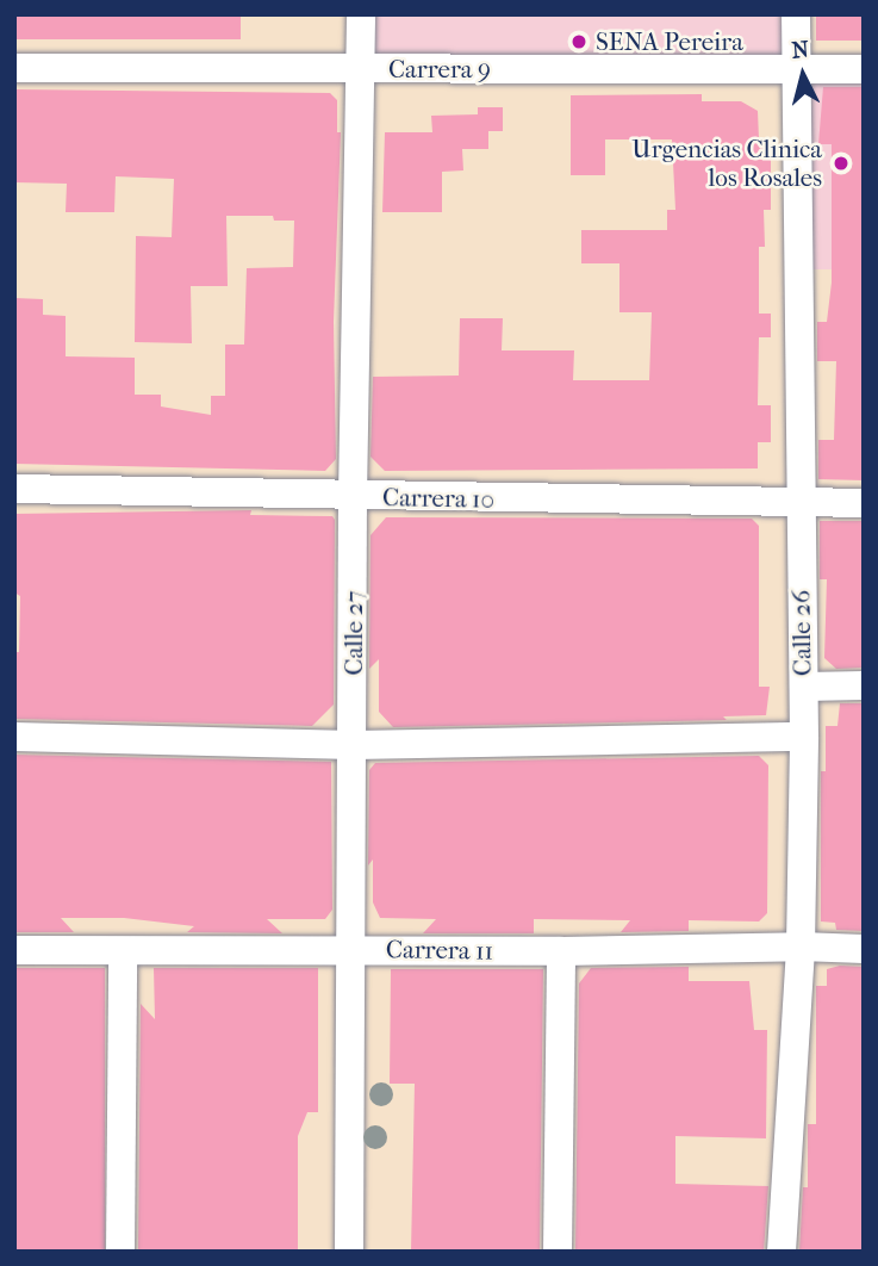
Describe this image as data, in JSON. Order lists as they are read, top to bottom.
{
  "streets": {
    "street": [
      "Carrera 9",
      "Carrera 10",
      "Calle 27",
      "Calle 26",
      "Carrera 11"
    ]
  },
  "crossings": [
    ["Carrera 9", "Calle 27"],
    ["Carrera 9", "Calle 26"],
    ["Carrera 10", "Calle 27"],
    ["Carrera 10", "Calle 26"],
    ["Calle 27", "Carrera 11"],
    ["Calle 26", "Carrera 11"]
  ],
  "places": ["SENA Pereira", "Urgencias Clinica los Rosales"],
  "north": "top"
}
